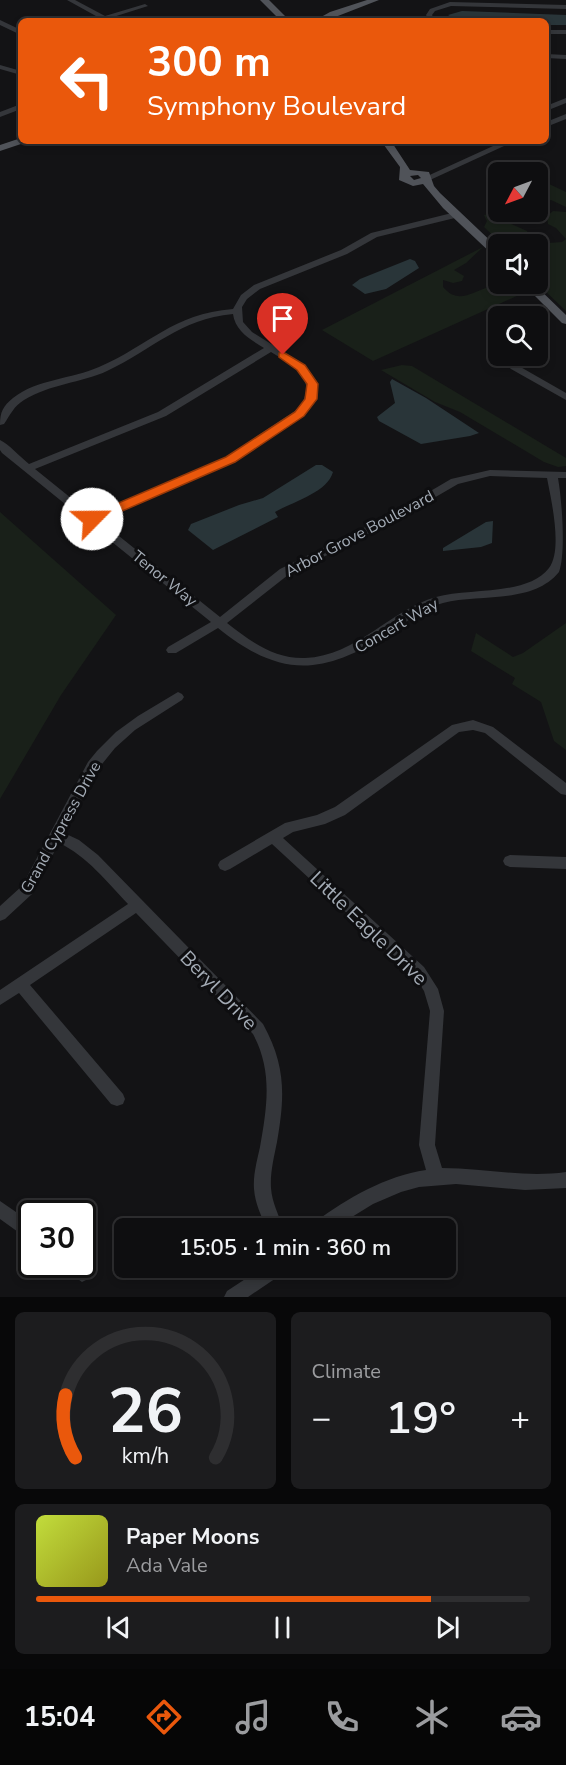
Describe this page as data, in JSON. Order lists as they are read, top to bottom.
{
  "streets": {
    "street": [
      "Arbor Grove Boulevard",
      "Tenor Way",
      "Concert Way",
      "Grand Cypress Drive",
      "Little Eagle Drive",
      "Beryl Drive"
    ]
  },
  "crossings": [
    ["Arbor Grove Boulevard", "Tenor Way"],
    ["Arbor Grove Boulevard", "Concert Way"],
    ["Tenor Way", "Concert Way"],
    ["Grand Cypress Drive", "Beryl Drive"]
  ],
  "north": "bottom left",
  "page": {
    "turn": ["300 m", "Symphony Boulevard"],
    "limit": "30",
    "trip": "15:05 · 1 min · 360 m",
    "tile": "Climate",
    "heat": ["−", "19°", "+"],
    "song": ["Paper Moons", "Ada Vale"],
    "tabs": "15:04",
    "gauge": ["26", "km/h"]
  }
}
